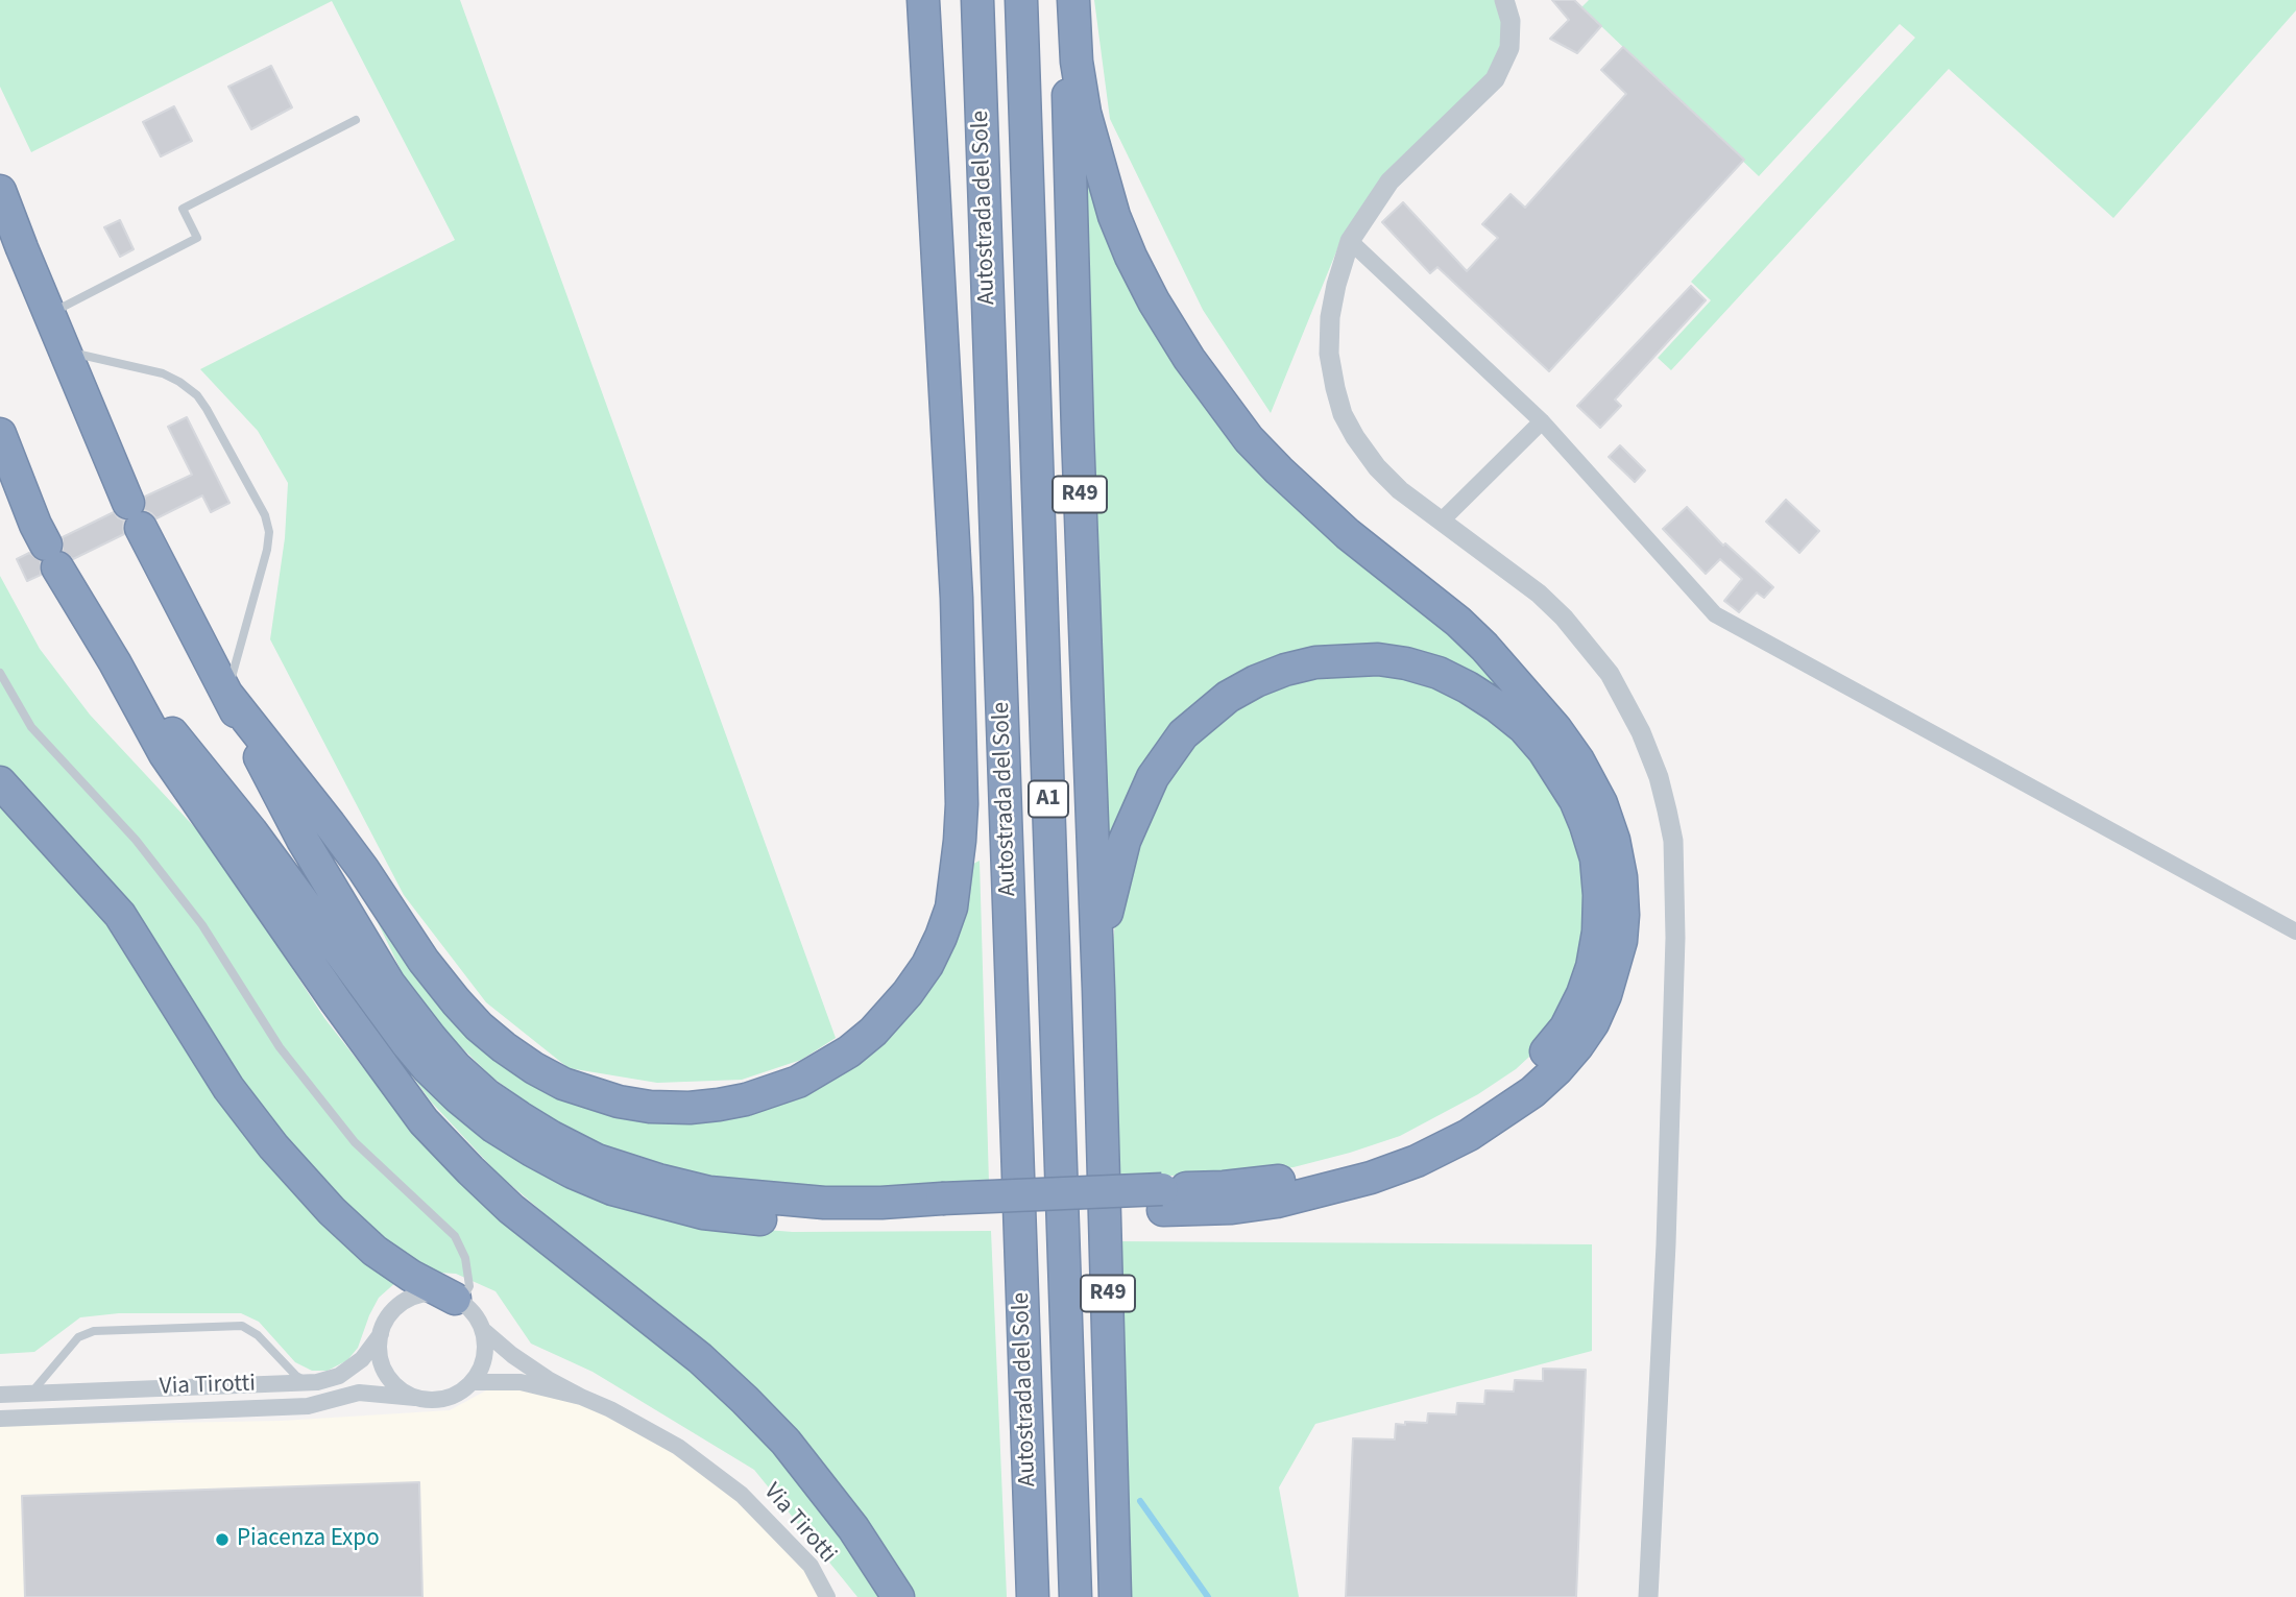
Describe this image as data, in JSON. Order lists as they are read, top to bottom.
{
  "streets": {
    "highway": ["Autostrada del Sole", "R49", "A1"],
    "street": ["Via Tirotti"]
  },
  "places": ["Piacenza Expo"]
}
